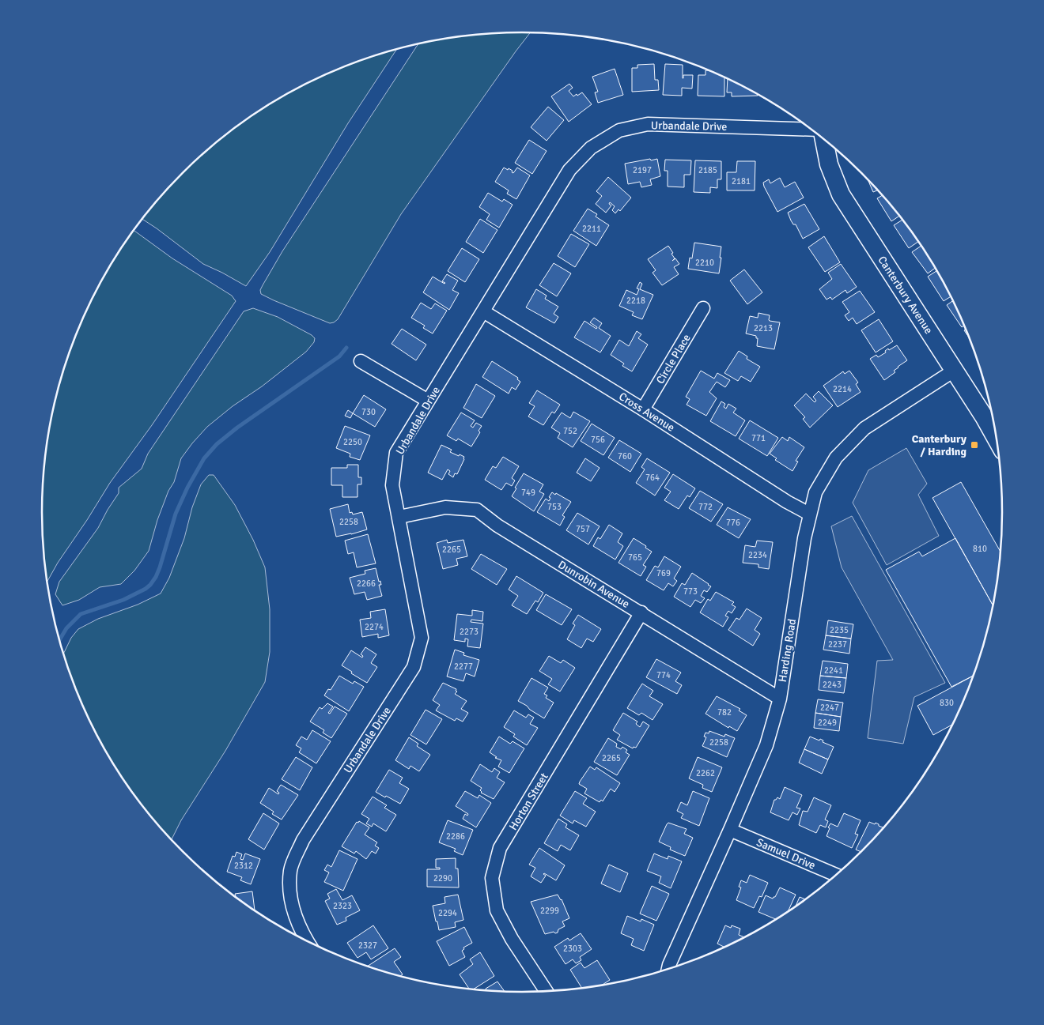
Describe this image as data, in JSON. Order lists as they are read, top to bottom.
{
  "streets": {
    "street": [
      "Urbandale Drive",
      "Canterbury Avenue",
      "Circle Place",
      "Cross Avenue",
      "Dunrobin Avenue",
      "Harding Road",
      "Horton Street",
      "Samuel Drive"
    ]
  },
  "crossings": [
    ["Urbandale Drive", "Cross Avenue"],
    ["Urbandale Drive", "Dunrobin Avenue"],
    ["Canterbury Avenue", "Harding Road"],
    ["Circle Place", "Cross Avenue"],
    ["Cross Avenue", "Harding Road"],
    ["Dunrobin Avenue", "Harding Road"],
    ["Dunrobin Avenue", "Horton Street"],
    ["Harding Road", "Samuel Drive"]
  ],
  "places": {
    "transit": ["Canterbury / Harding"]
  },
  "house_numbers": [
    "2197",
    "2185",
    "2181",
    "2211",
    "2210",
    "2218",
    "2213",
    "2214",
    "730",
    "752",
    "771",
    "756",
    "2250",
    "760",
    "764",
    "749",
    "753",
    "772",
    "2258",
    "776",
    "757",
    "810",
    "2265",
    "2234",
    "765",
    "769",
    "2266",
    "773",
    "2274",
    "2235",
    "2273",
    "2237",
    "2277",
    "2241",
    "774",
    "2243",
    "830",
    "2247",
    "782",
    "2249",
    "2258",
    "2265",
    "2262",
    "2286",
    "2312",
    "2290",
    "2323",
    "2299",
    "2294",
    "2327",
    "2303"
  ]
}
